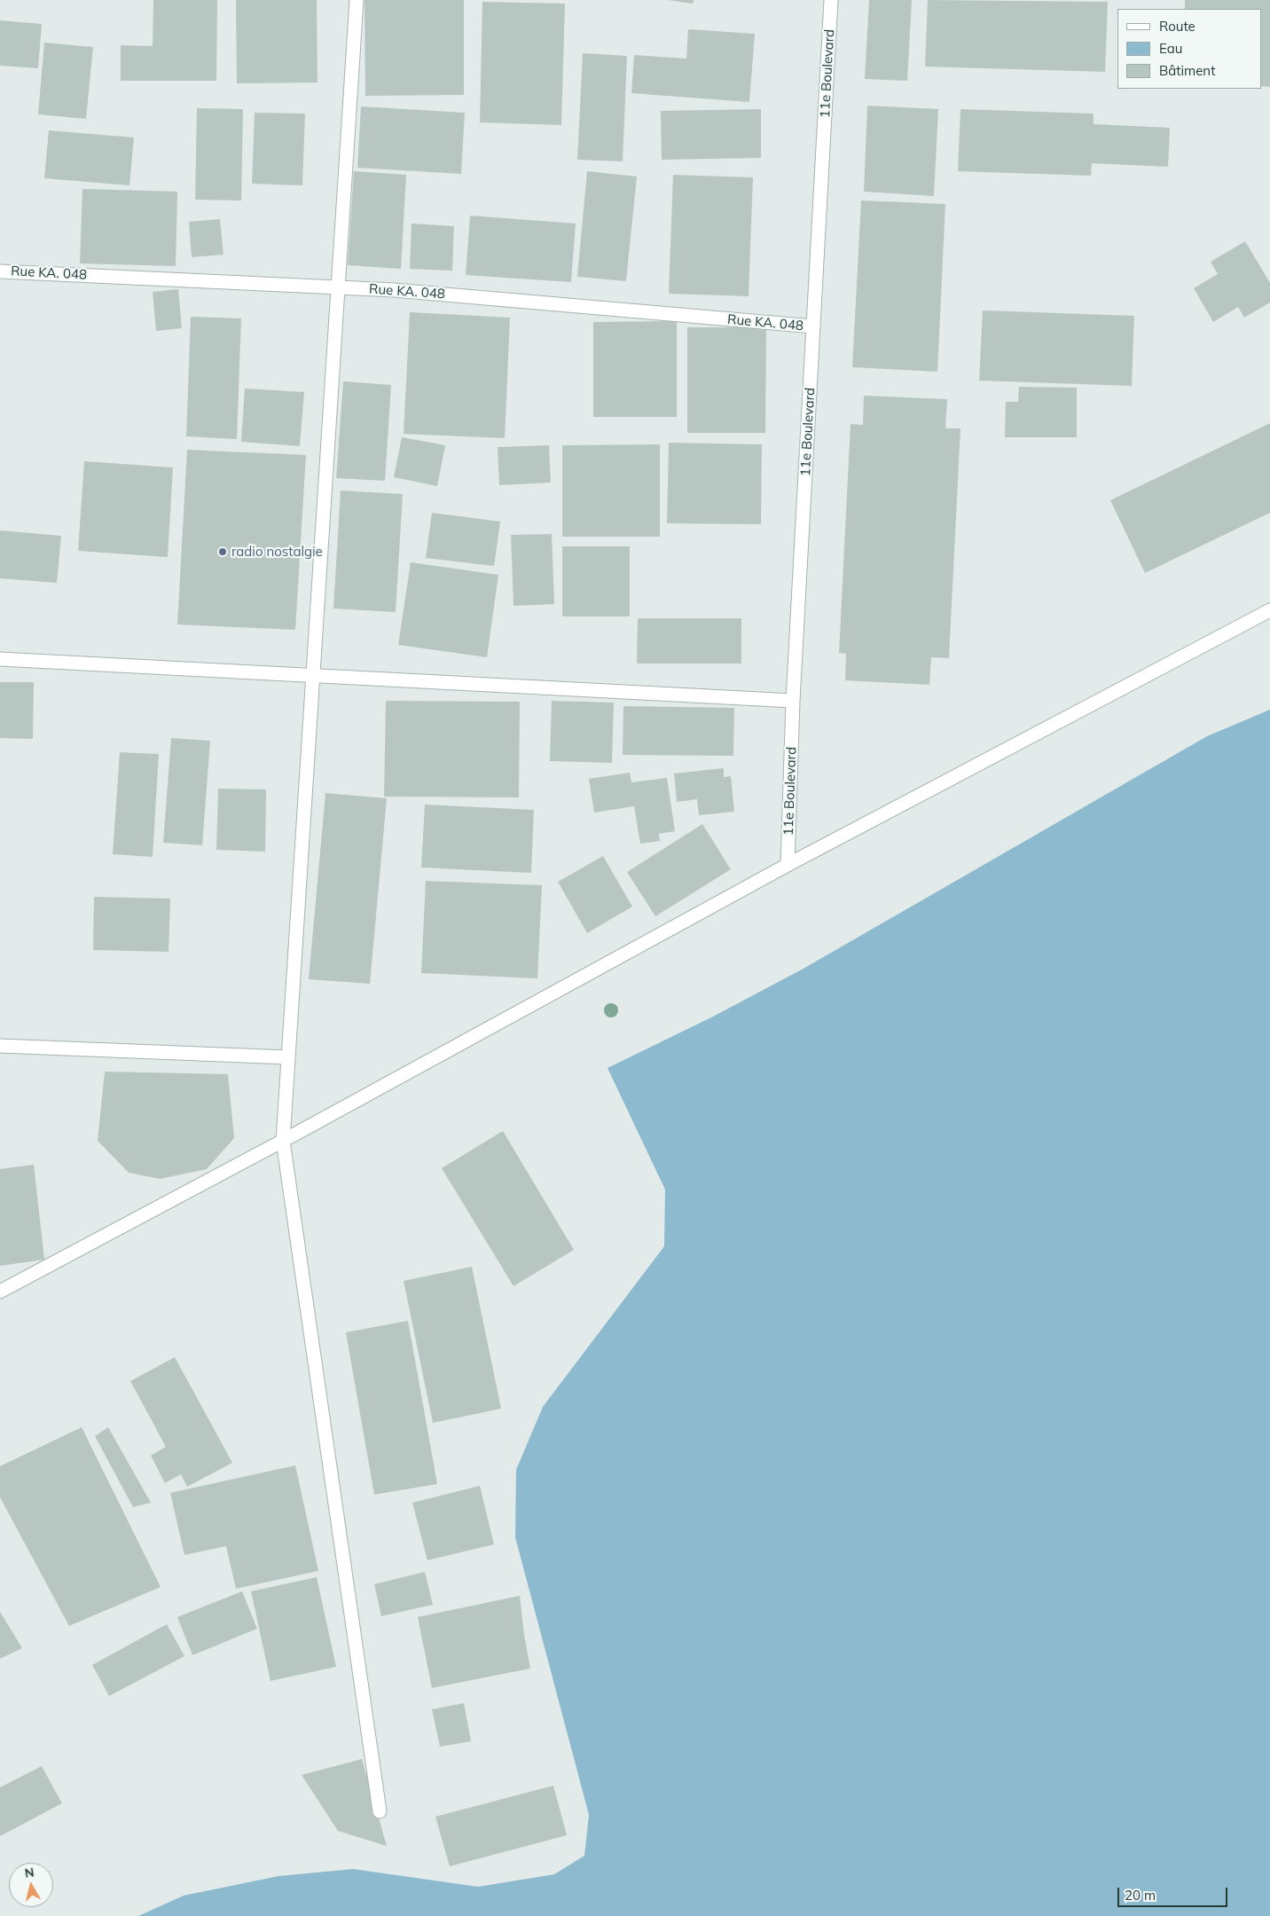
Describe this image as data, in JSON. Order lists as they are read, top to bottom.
{
  "streets": {
    "street": ["11e Boulevard", "Rue KA. 048"]
  },
  "crossings": [
    ["11e Boulevard", "Rue KA. 048"]
  ],
  "places": ["radio nostalgie"],
  "legend": ["Route", "Eau", "Bâtiment"],
  "scale_bar": "20 m",
  "north": "top"
}
